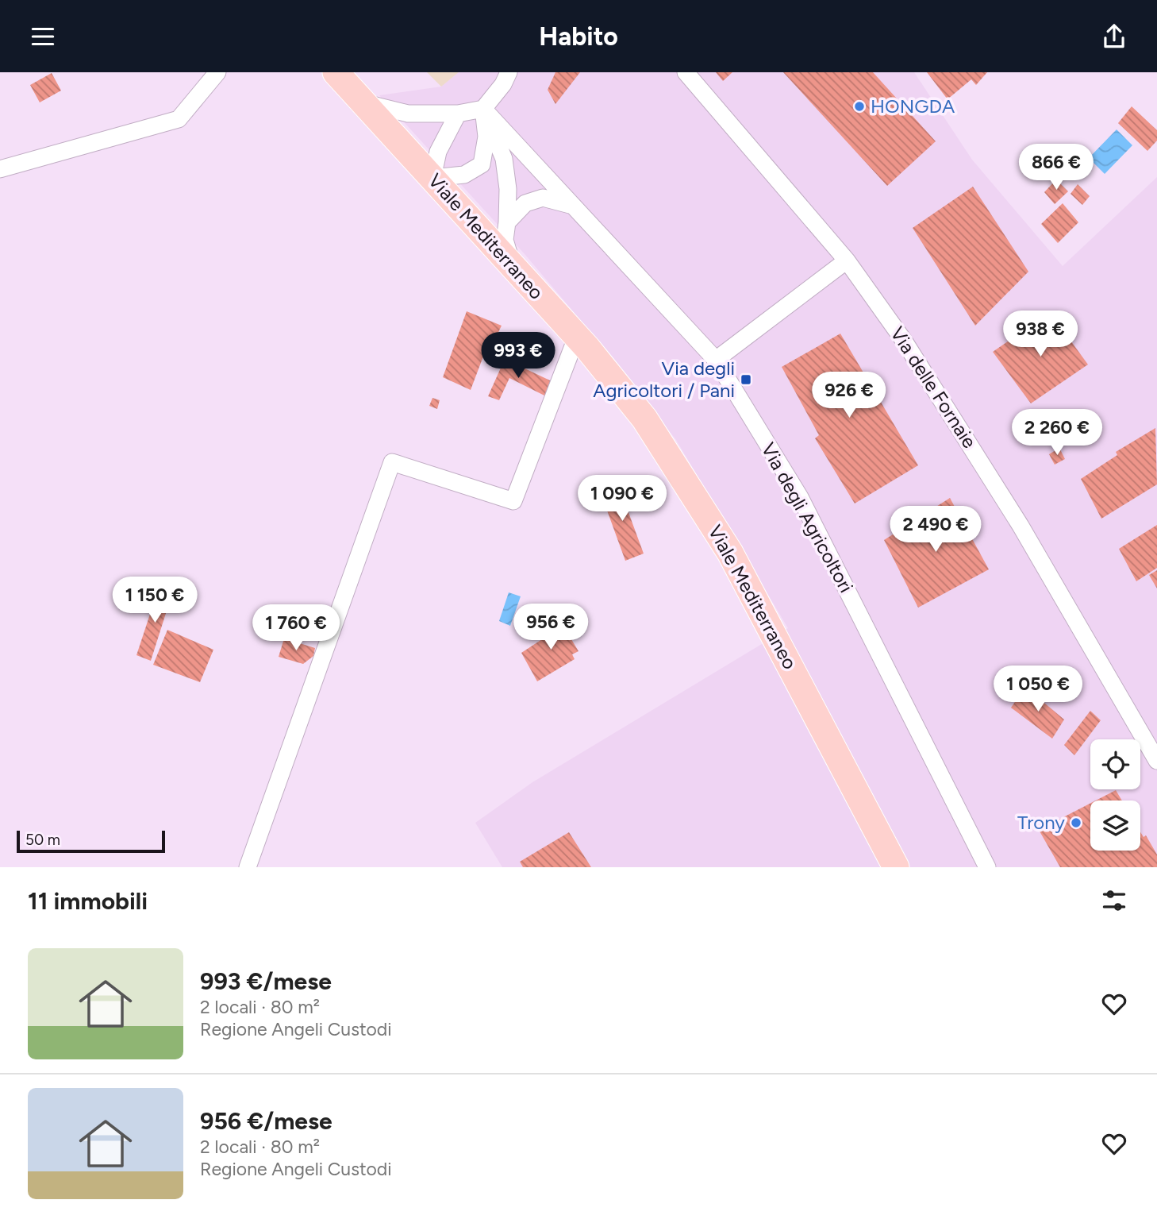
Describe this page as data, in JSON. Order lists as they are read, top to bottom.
{
  "streets": {
    "main road": ["Viale Mediterraneo"],
    "street": ["Via delle Fornaie", "Via degli Agricoltori"]
  },
  "places": {
    "other": ["HONGDA", "Trony"],
    "transit": ["Via degli Agricoltori / Pani"]
  },
  "scale_bar": "50 m",
  "page": {
    "header": "Habito",
    "price": [
      "866 €",
      "938 €",
      "993 €",
      "926 €",
      "2 260 €",
      "1 090 €",
      "2 490 €",
      "1 150 €",
      "956 €",
      "1 760 €",
      "1 050 €"
    ],
    "scale": "50 m",
    "heading": "11 immobili",
    "list": [
      {
        "name": "993 €/mese",
        "note": "2 locali · 80 m² · Regione Angeli Custodi"
      },
      {
        "name": "956 €/mese",
        "note": "2 locali · 80 m² · Regione Angeli Custodi"
      }
    ]
  }
}
